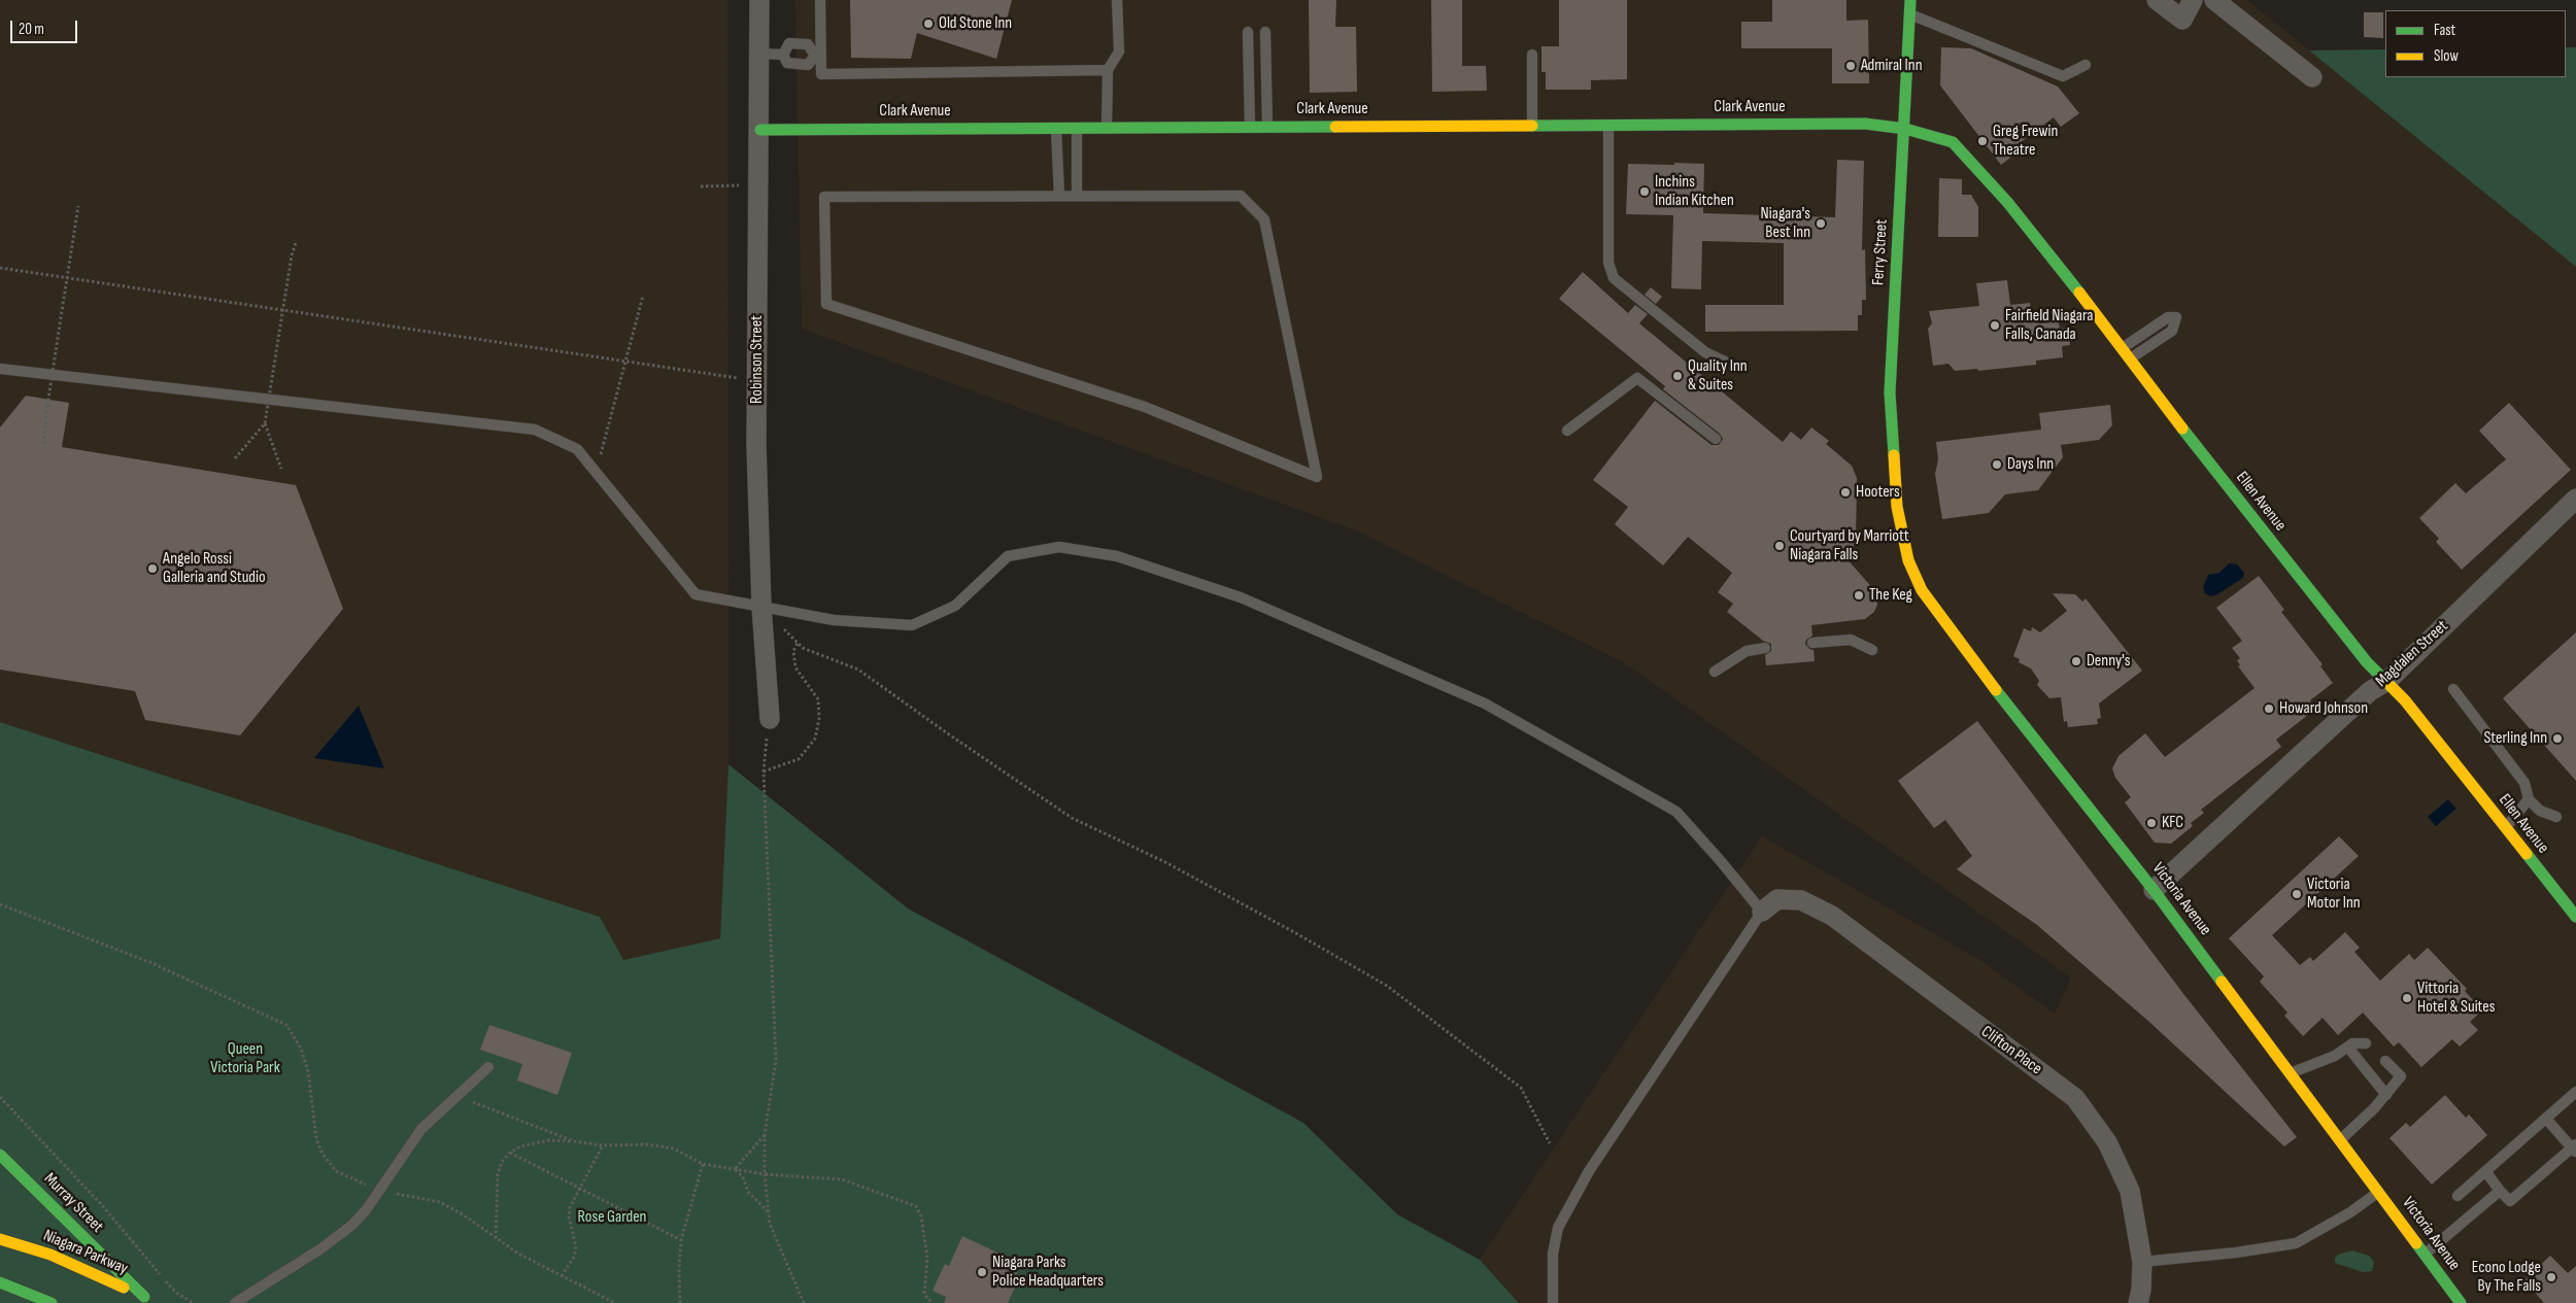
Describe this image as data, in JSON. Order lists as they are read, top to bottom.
{
  "streets": {
    "street": [
      "Clark Avenue",
      "Ferry Street",
      "Robinson Street",
      "Ellen Avenue",
      "Magdalen Street",
      "Victoria Avenue",
      "Clifton Place",
      "Murray Street",
      "Niagara Parkway"
    ]
  },
  "crossings": [
    ["Clark Avenue", "Ferry Street"],
    ["Clark Avenue", "Robinson Street"],
    ["Clark Avenue", "Ellen Avenue"],
    ["Ferry Street", "Ellen Avenue"],
    ["Ferry Street", "Victoria Avenue"],
    ["Ellen Avenue", "Magdalen Street"],
    ["Magdalen Street", "Victoria Avenue"],
    ["Murray Street", "Niagara Parkway"]
  ],
  "parks": ["Queen Victoria Park", "Rose Garden"],
  "places": [
    "Old Stone Inn",
    "Admiral Inn",
    "Greg Frewin Theatre",
    "Inchins Indian Kitchen",
    "Niagara's Best Inn",
    "Fairfield Niagara Falls, Canada",
    "Quality Inn & Suites",
    "Days Inn",
    "Hooters",
    "Courtyard by Marriott Niagara Falls",
    "Angelo Rossi Galleria and Studio",
    "The Keg",
    "Denny's",
    "Howard Johnson",
    "Sterling Inn",
    "KFC",
    "Victoria Motor Inn",
    "Vittoria Hotel & Suites",
    "Niagara Parks Police Headquarters",
    "Econo Lodge By The Falls"
  ],
  "legend": ["Fast", "Slow"],
  "scale_bar": "20 m"
}
